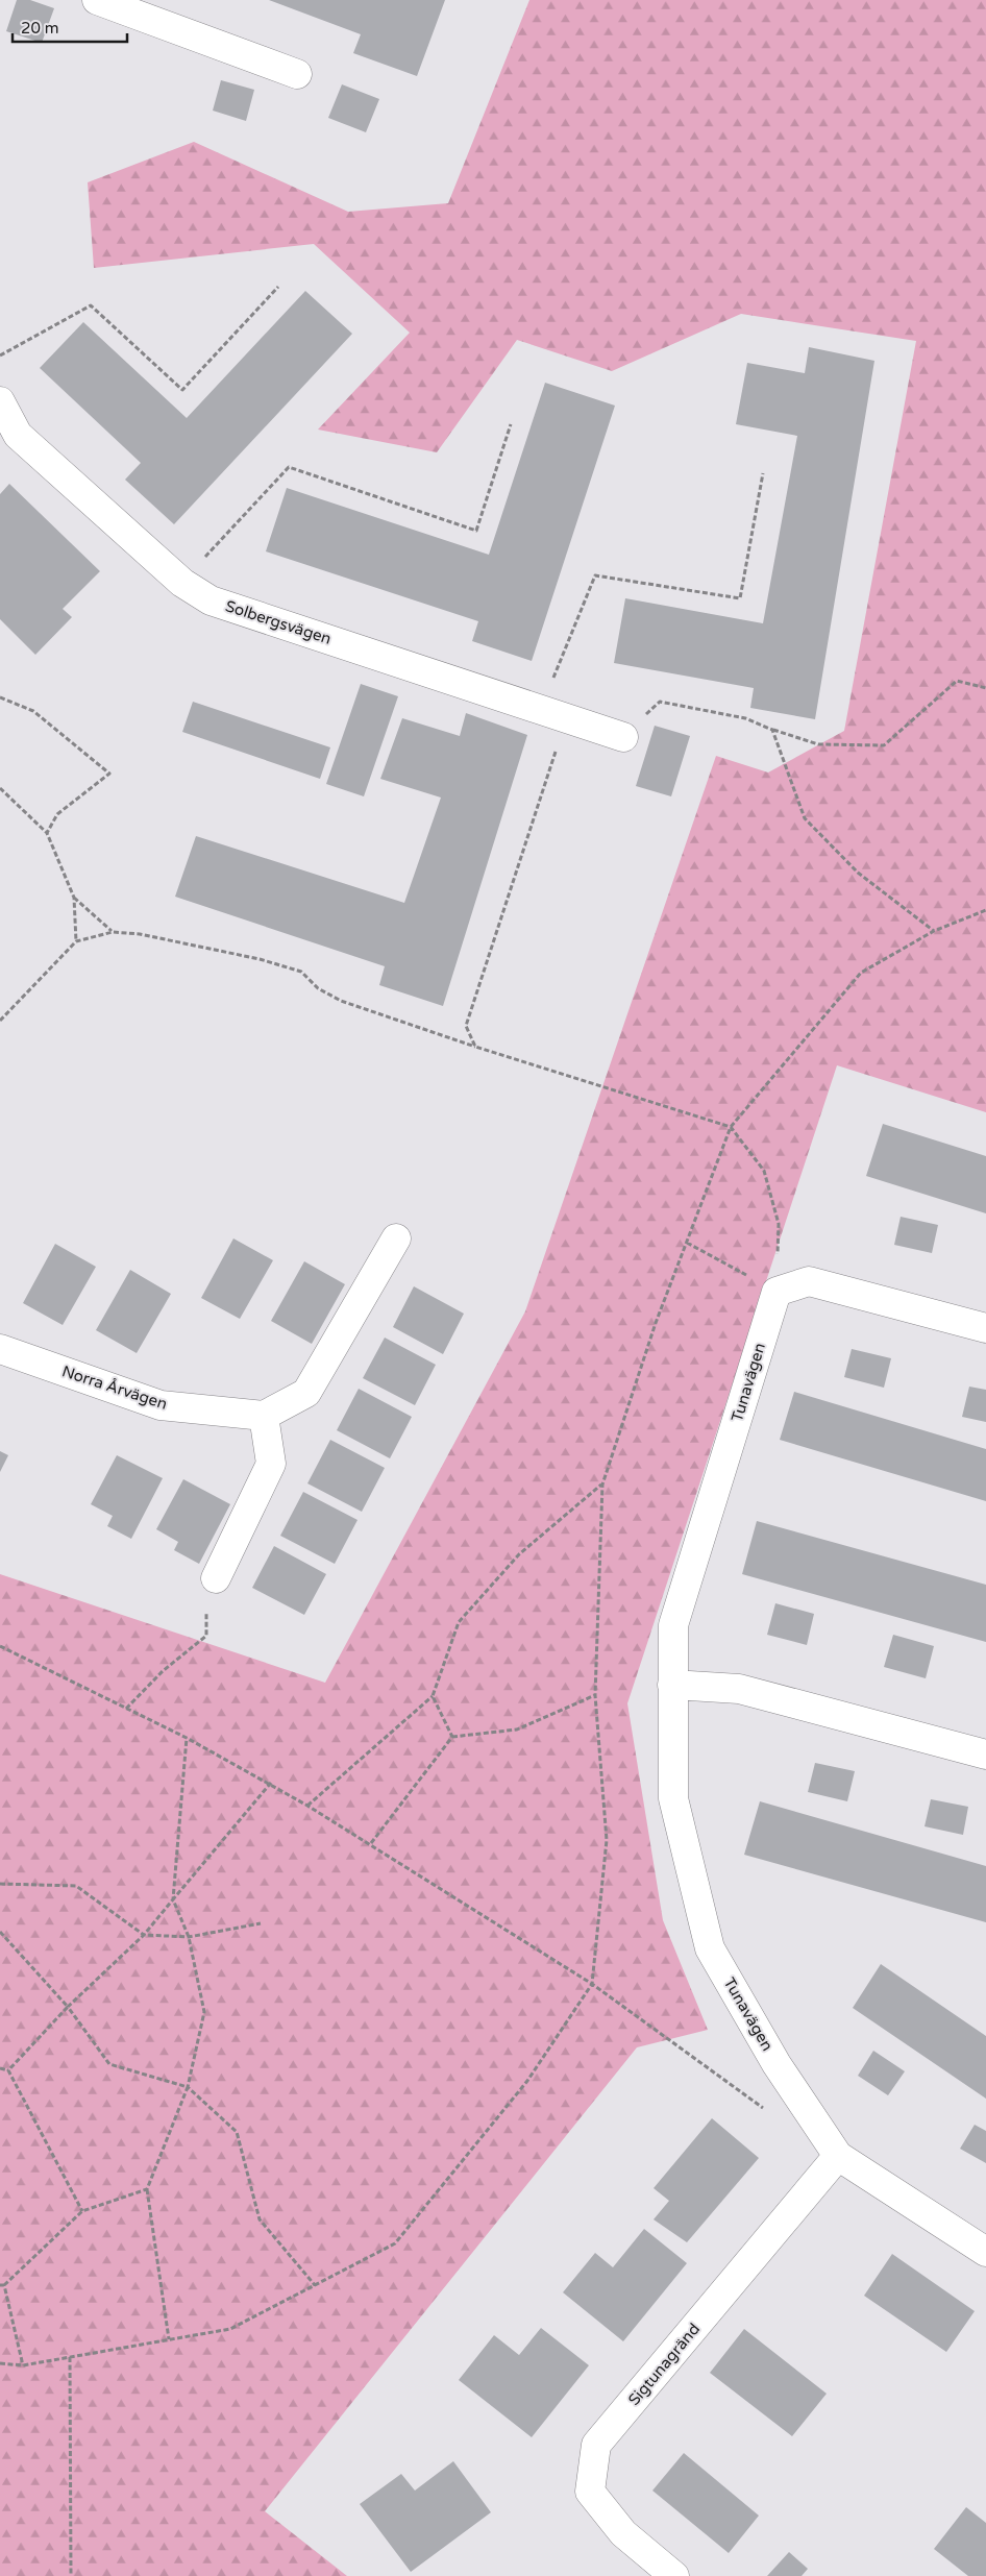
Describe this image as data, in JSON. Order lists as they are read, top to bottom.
{
  "streets": {
    "street": [
      "Solbergsvägen",
      "Tunavägen",
      "Norra Årvägen",
      "Sigtunagränd"
    ]
  },
  "crossings": [
    ["Tunavägen", "Sigtunagränd"]
  ],
  "scale_bar": "20 m"
}
